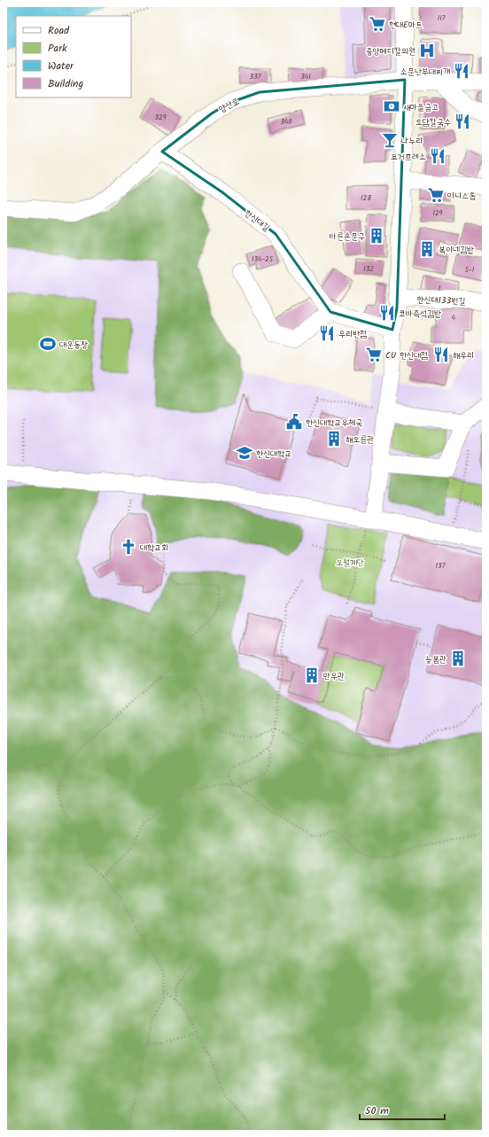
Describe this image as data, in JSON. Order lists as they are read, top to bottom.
{
  "streets": {
    "street": ["양산로", "한신대길", "한신대133번길"]
  },
  "crossings": [
    ["양산로", "한신대길"]
  ],
  "parks": ["오월계단"],
  "places": {
    "supermarket": ["현대E마트", "미니스톱", "CU 한신대점"],
    "hospital": ["중앙메디칼의원"],
    "restaurant": [
      "소문난부대찌개",
      "도담칼국수",
      "요거프레소",
      "코바즉석김밥",
      "우리반점",
      "해우리"
    ],
    "bank": ["새마을금고"],
    "bar": ["나누리"],
    "building": [
      "바른손문구",
      "복이네김밥",
      "해오름관",
      "늦봄관",
      "만우관"
    ],
    "sports": ["대운동장"],
    "public building": ["한신대학교우체국"],
    "school or university": ["한신대학교"],
    "church": ["대학교회"]
  },
  "house_numbers": [
    "117",
    "337",
    "341",
    "329",
    "340",
    "128",
    "129",
    "134-25",
    "132",
    "5-1",
    "1",
    "4",
    "137"
  ],
  "legend": [
    "Road",
    "Park",
    "Water",
    "Building"
  ],
  "scale_bar": "50 m"
}
